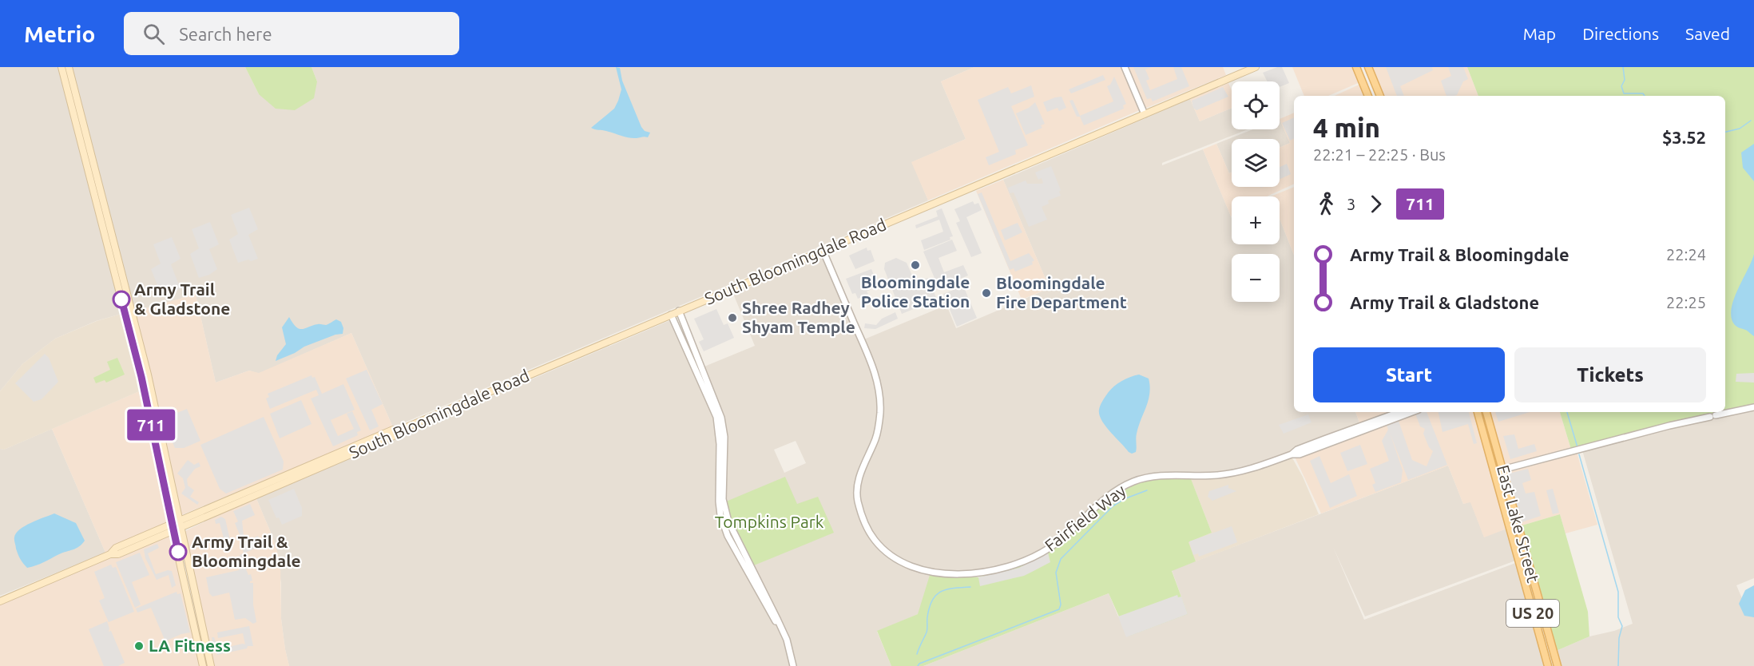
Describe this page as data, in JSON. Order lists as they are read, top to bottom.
{
  "streets": {
    "main road": ["South Bloomingdale Road", "East Lake Street", "US 20"],
    "street": ["Fairfield Way"]
  },
  "crossings": [
    ["South Bloomingdale Road", "Fairfield Way"]
  ],
  "parks": ["Tompkins Park"],
  "places": [
    "Bloomingdale Police Station",
    "Bloomingdale Fire Department",
    "Army Trail & Gladstone",
    "Shree Radhey Shyam Temple",
    "Army Trail & Bloomingdale",
    "LA Fitness"
  ],
  "lines": ["bus line 711"],
  "page": {
    "header": "Metrio",
    "search": "Search here",
    "nav": ["Map", "Directions", "Saved"],
    "on_map": "711",
    "map_buttons": ["+", "−"],
    "heading": ["4 min", "22:21 – 22:25 · Bus", "$3.52"],
    "legs": ["3", "711"],
    "list": [
      {
        "name": "Army Trail & Bloomingdale",
        "value": "22:24"
      },
      {
        "name": "Army Trail & Gladstone",
        "value": "22:25"
      }
    ],
    "buttons": ["Start", "Tickets"]
  }
}
